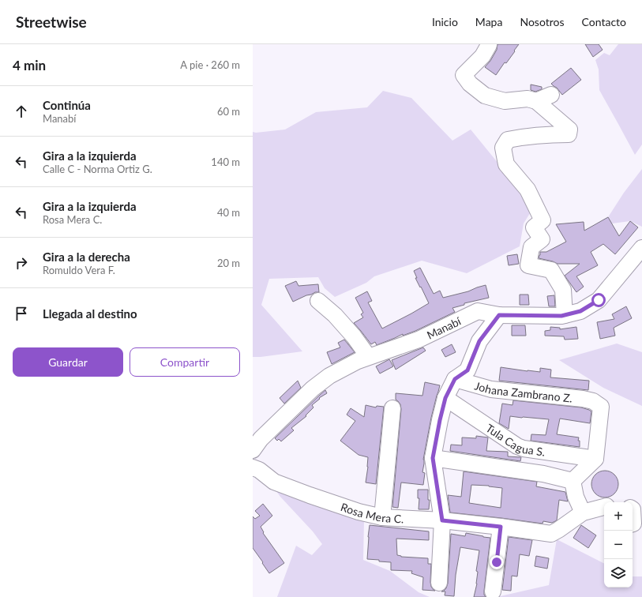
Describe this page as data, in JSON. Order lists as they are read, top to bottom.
{
  "streets": {
    "street": [
      "Manabí",
      "Johana Zambrano Z.",
      "Tula Cagua S.",
      "Rosa Mera C."
    ]
  },
  "crossings": [
    ["Johana Zambrano Z.", "Tula Cagua S."]
  ],
  "page": {
    "header": "Streetwise",
    "nav": [
      "Inicio",
      "Mapa",
      "Nosotros",
      "Contacto"
    ],
    "heading": ["4 min", "A pie · 260 m"],
    "list": [
      ["Continúa", "Manabí", "60 m"],
      ["Gira a la izquierda", "Calle C - Norma Ortiz G.", "140 m"],
      ["Gira a la izquierda", "Rosa Mera C.", "40 m"],
      ["Gira a la derecha", "Romuldo Vera F.", "20 m"],
      "Llegada al destino"
    ],
    "buttons": ["Guardar", "Compartir"],
    "map_buttons": ["+", "−"]
  }
}
